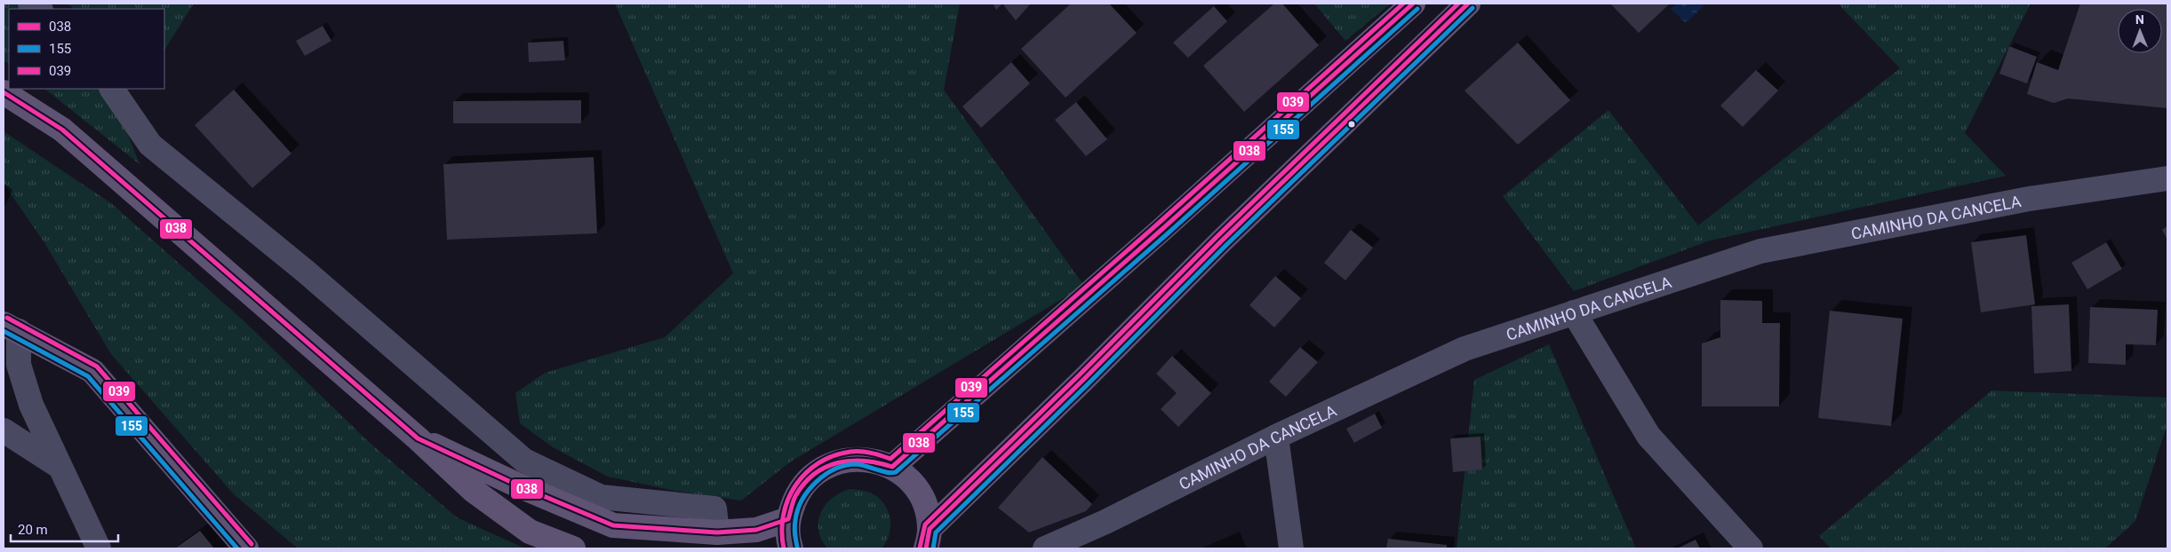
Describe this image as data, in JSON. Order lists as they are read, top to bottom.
{
  "streets": {
    "street": ["CAMINHO DA CANCELA"]
  },
  "lines": ["transit line 038", "transit line 039", "transit line 155"],
  "legend": ["038", "155", "039"],
  "scale_bar": "20 m",
  "north": "top"
}
